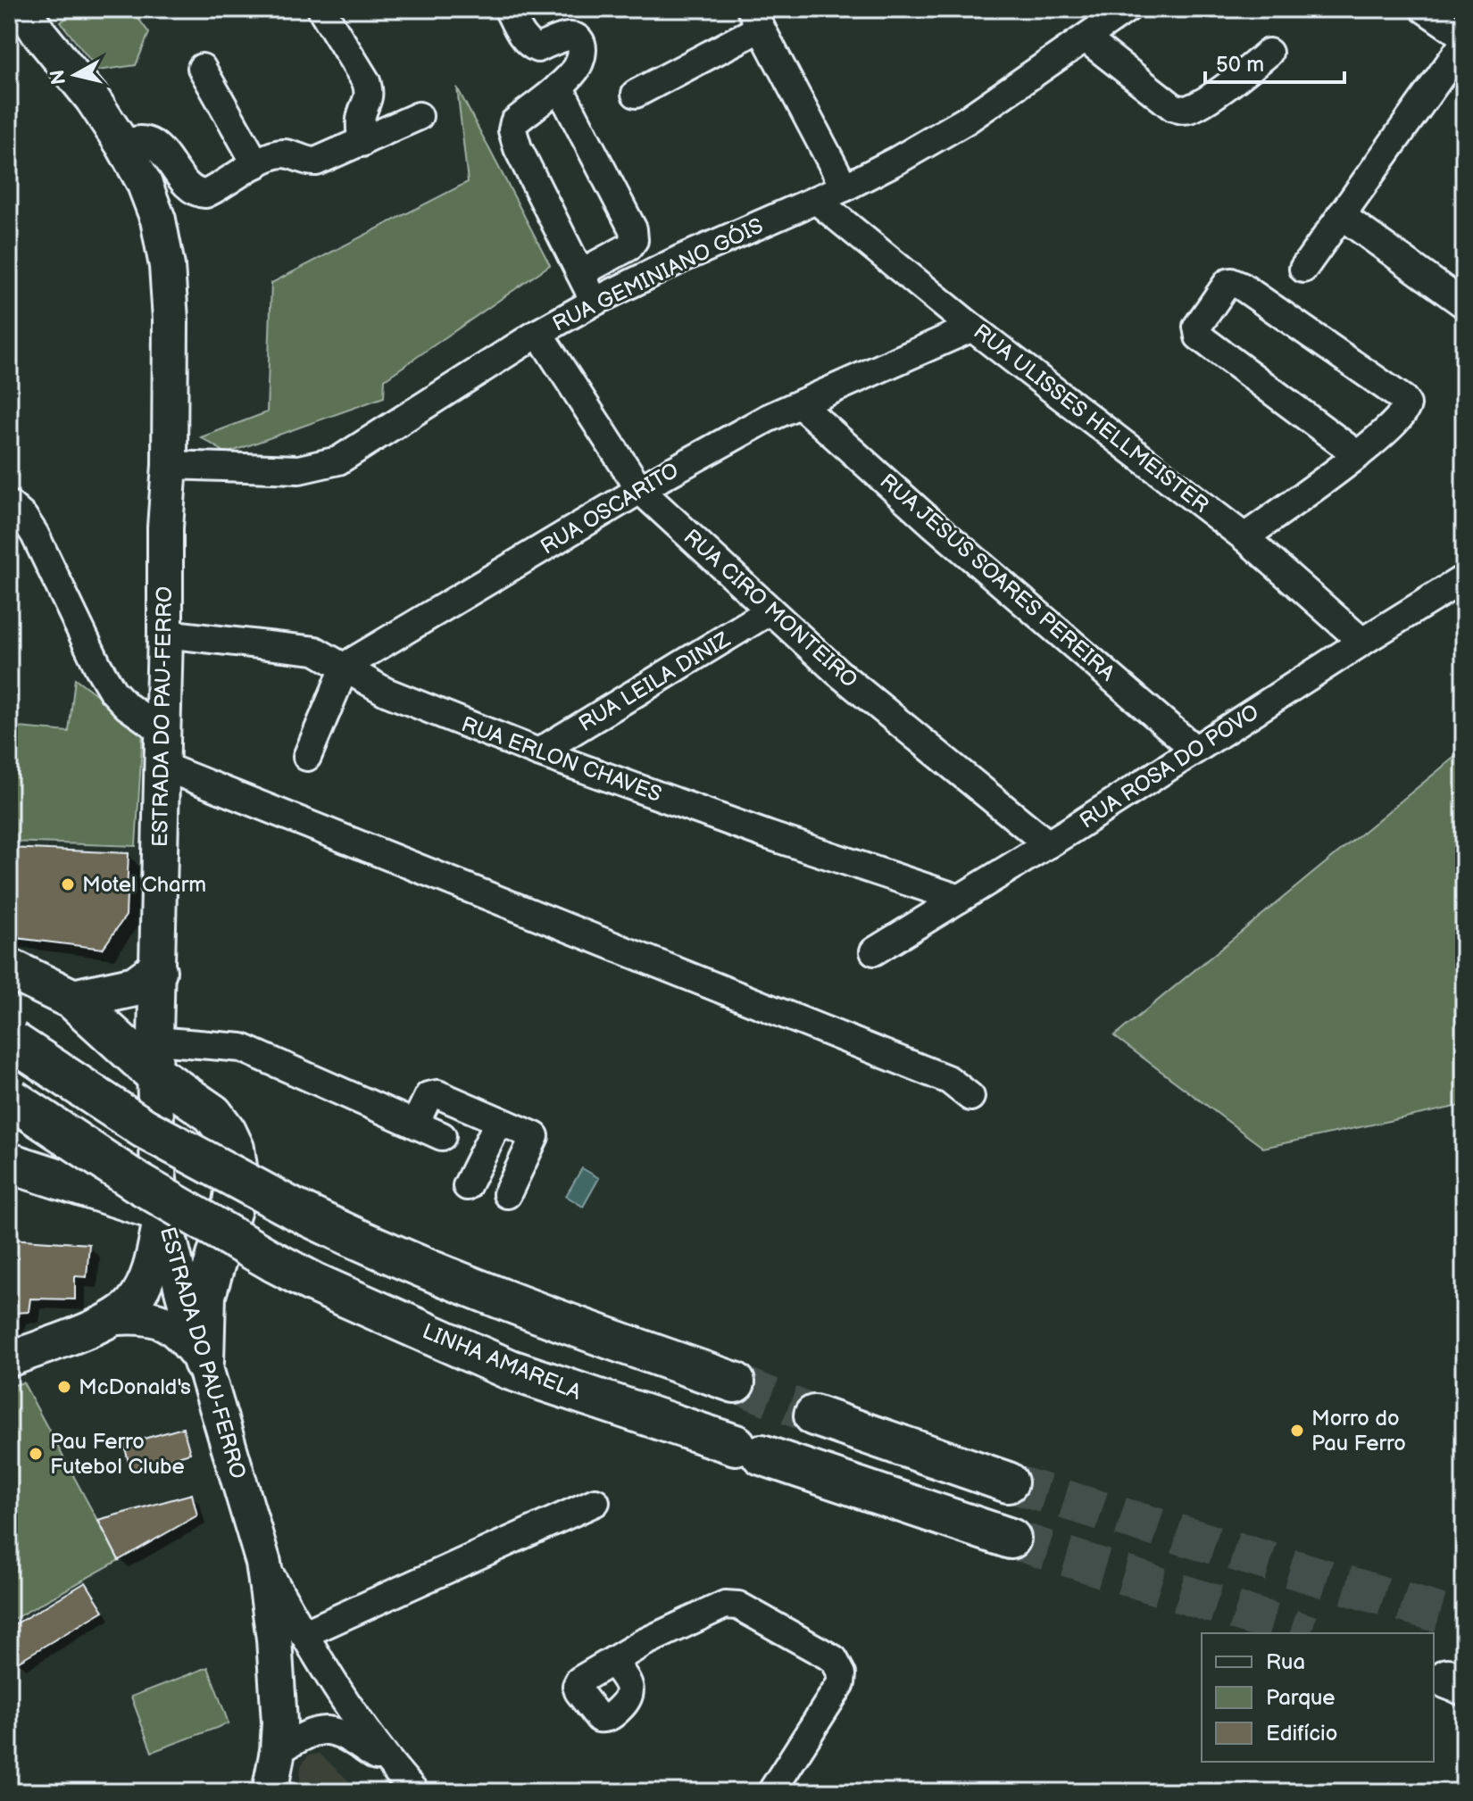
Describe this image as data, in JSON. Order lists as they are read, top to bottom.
{
  "streets": {
    "highway": ["LINHA AMARELA"],
    "main road": ["ESTRADA DO PAU-FERRO"],
    "street": [
      "RUA GEMINIANO GÓIS",
      "RUA ULISSES HELLMEISTER",
      "RUA OSCARITO",
      "RUA JESUS SOARES PEREIRA",
      "RUA CIRO MONTEIRO",
      "RUA LEILA DINIZ",
      "RUA ERLON CHAVES",
      "RUA ROSA DO POVO"
    ]
  },
  "crossings": [
    ["RUA GEMINIANO GÓIS", "RUA ULISSES HELLMEISTER"],
    ["RUA GEMINIANO GÓIS", "RUA CIRO MONTEIRO"],
    ["RUA GEMINIANO GÓIS", "ESTRADA DO PAU-FERRO"],
    ["RUA ULISSES HELLMEISTER", "RUA OSCARITO"],
    ["RUA ULISSES HELLMEISTER", "RUA ROSA DO POVO"],
    ["RUA OSCARITO", "RUA JESUS SOARES PEREIRA"],
    ["RUA OSCARITO", "RUA CIRO MONTEIRO"],
    ["RUA OSCARITO", "RUA ERLON CHAVES"],
    ["RUA JESUS SOARES PEREIRA", "RUA ROSA DO POVO"],
    ["RUA CIRO MONTEIRO", "RUA LEILA DINIZ"],
    ["RUA CIRO MONTEIRO", "RUA ROSA DO POVO"],
    ["RUA LEILA DINIZ", "RUA ERLON CHAVES"],
    ["ESTRADA DO PAU-FERRO", "RUA ERLON CHAVES"],
    ["RUA ERLON CHAVES", "RUA ROSA DO POVO"]
  ],
  "places": [
    "Motel Charm",
    "McDonald's",
    "Morro do Pau Ferro",
    "Pau Ferro Futebol Clube"
  ],
  "legend": ["Rua", "Parque", "Edifício"],
  "scale_bar": "50 m",
  "north": "left"
}
